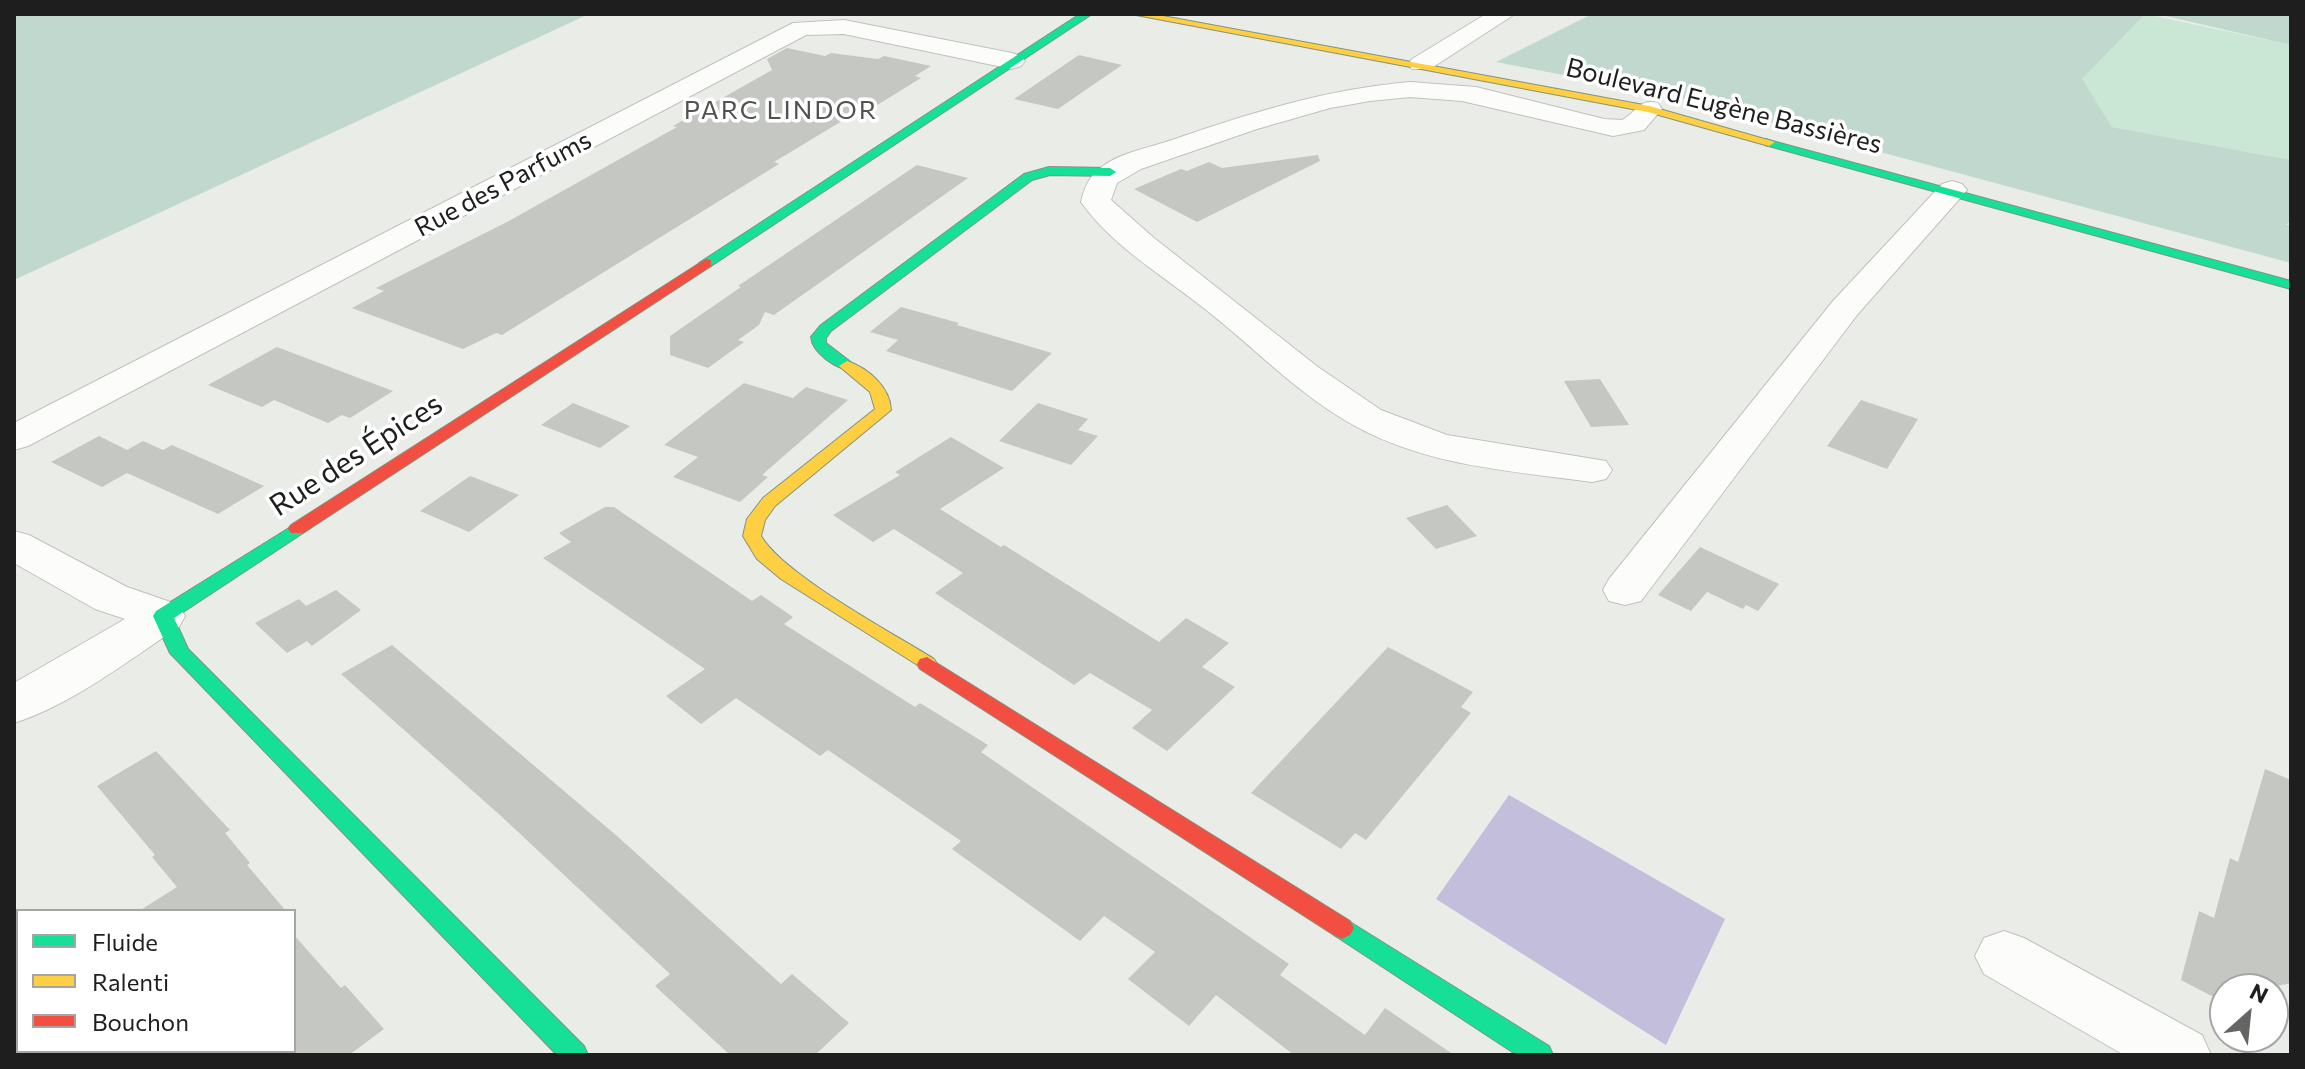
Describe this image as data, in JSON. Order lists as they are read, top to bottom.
{
  "streets": {
    "street": ["Boulevard Eugène Bassières", "Rue des Parfums", "Rue des Épices"]
  },
  "crossings": [
    ["Rue des Parfums", "Rue des Épices"]
  ],
  "districts": ["PARC LINDOR"],
  "legend": ["Fluide", "Ralenti", "Bouchon"],
  "north": "top right"
}
